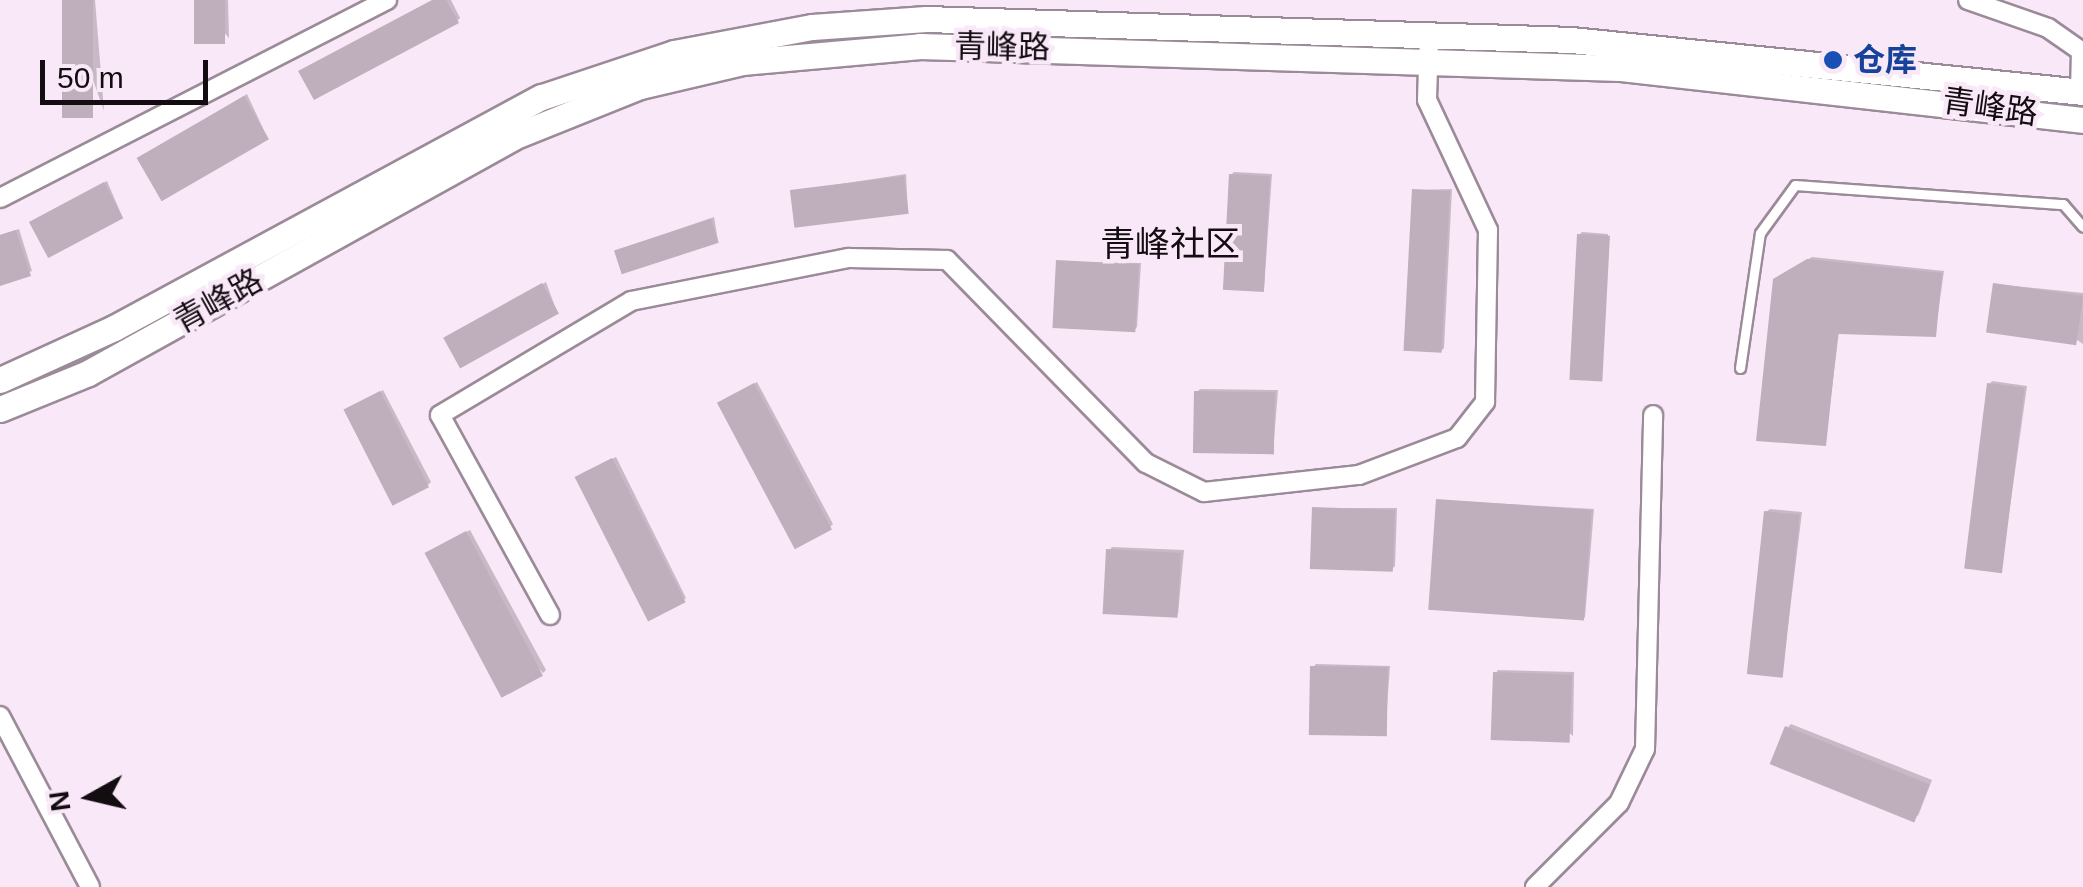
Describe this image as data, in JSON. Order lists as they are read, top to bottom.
{
  "streets": {
    "main road": ["青峰路"]
  },
  "districts": ["青峰社区"],
  "places": ["仓库"],
  "scale_bar": "50 m",
  "north": "left"
}
